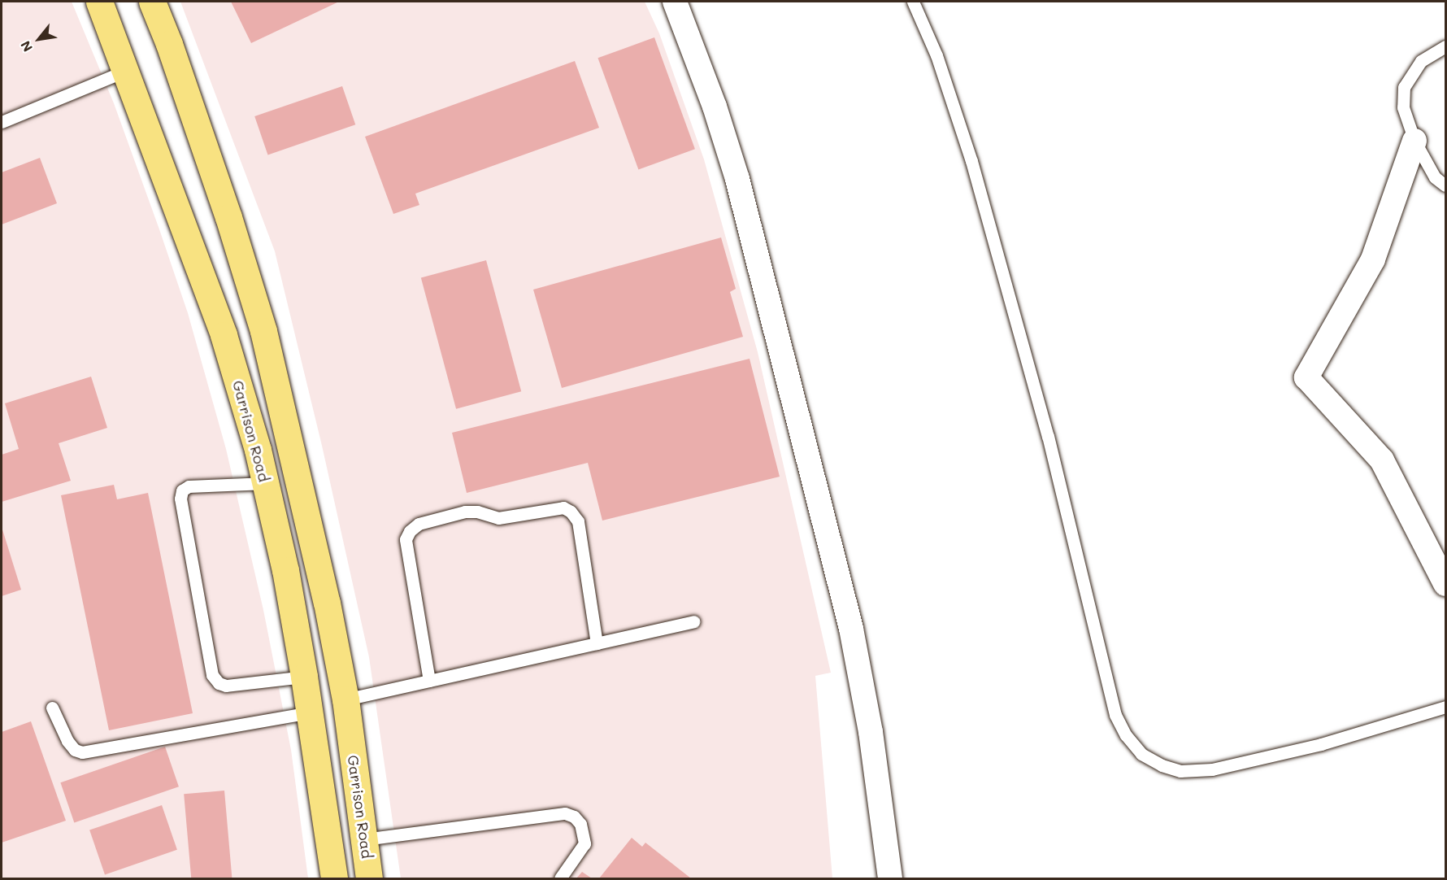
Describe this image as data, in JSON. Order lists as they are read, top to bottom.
{
  "streets": {
    "main road": ["Garrison Road"]
  },
  "north": "bottom left"
}
